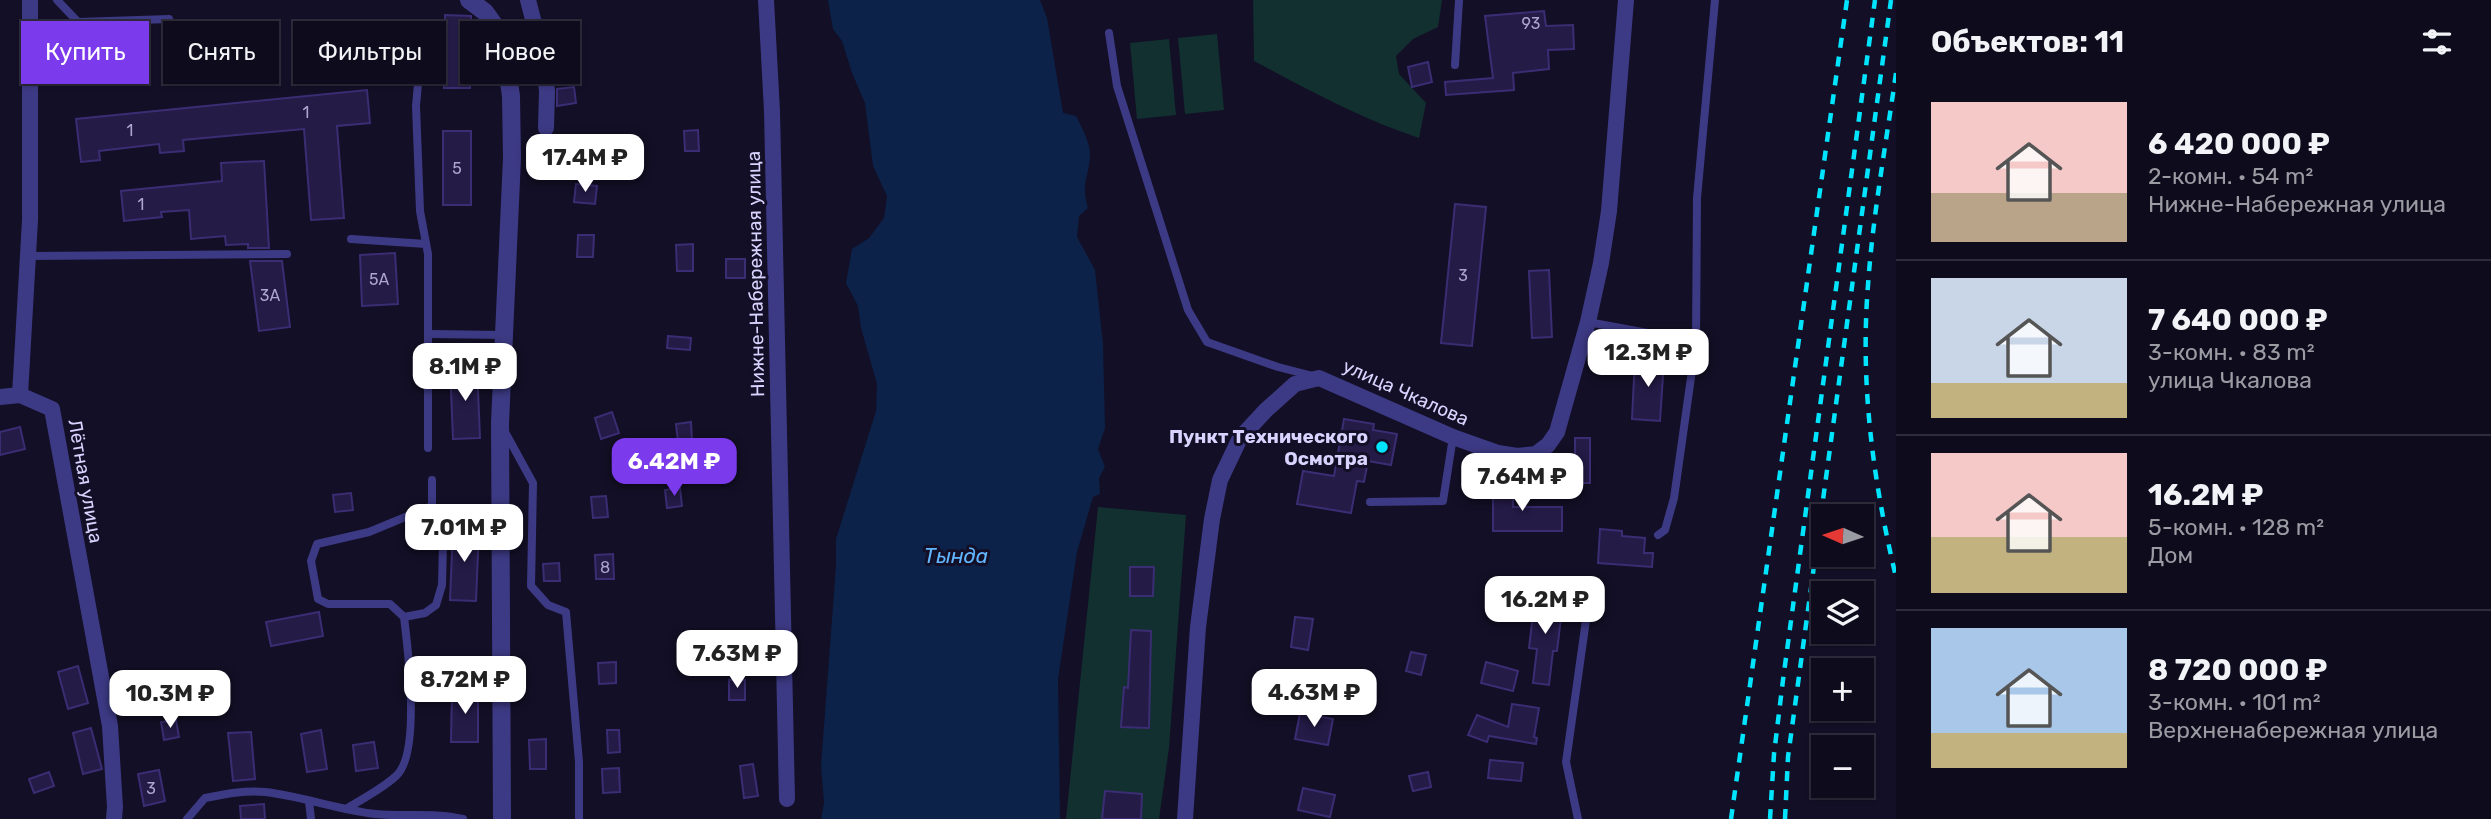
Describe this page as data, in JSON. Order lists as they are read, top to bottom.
{
  "streets": {
    "street": ["Нижне-Набережная улица", "улица Чкалова", "Лётная улица"]
  },
  "water": ["Тында"],
  "places": ["Пункт Технического Осмотра"],
  "house_numbers": [
    "93",
    "1",
    "1",
    "5",
    "1",
    "3",
    "5А",
    "3А",
    "8",
    "3"
  ],
  "north": "left",
  "page": {
    "heading": "Объектов: 11",
    "chip": [
      "Купить",
      "Снять",
      "Фильтры",
      "Новое"
    ],
    "list": [
      {
        "name": "6 420 000 ₽",
        "note": "2-комн. · 54 m² · Нижне-Набережная улица"
      },
      {
        "name": "7 640 000 ₽",
        "note": "3-комн. · 83 m² · улица Чкалова"
      },
      {
        "name": "16.2M ₽",
        "note": "5-комн. · 128 m² · Дом"
      },
      {
        "name": "8 720 000 ₽",
        "note": "3-комн. · 101 m² · Верхненабережная улица"
      }
    ],
    "price": [
      "17.4M ₽",
      "12.3M ₽",
      "8.1M ₽",
      "6.42M ₽",
      "7.64M ₽",
      "7.01M ₽",
      "16.2M ₽",
      "7.63M ₽",
      "8.72M ₽",
      "4.63M ₽",
      "10.3M ₽"
    ],
    "map_buttons": ["+", "−"]
  }
}
